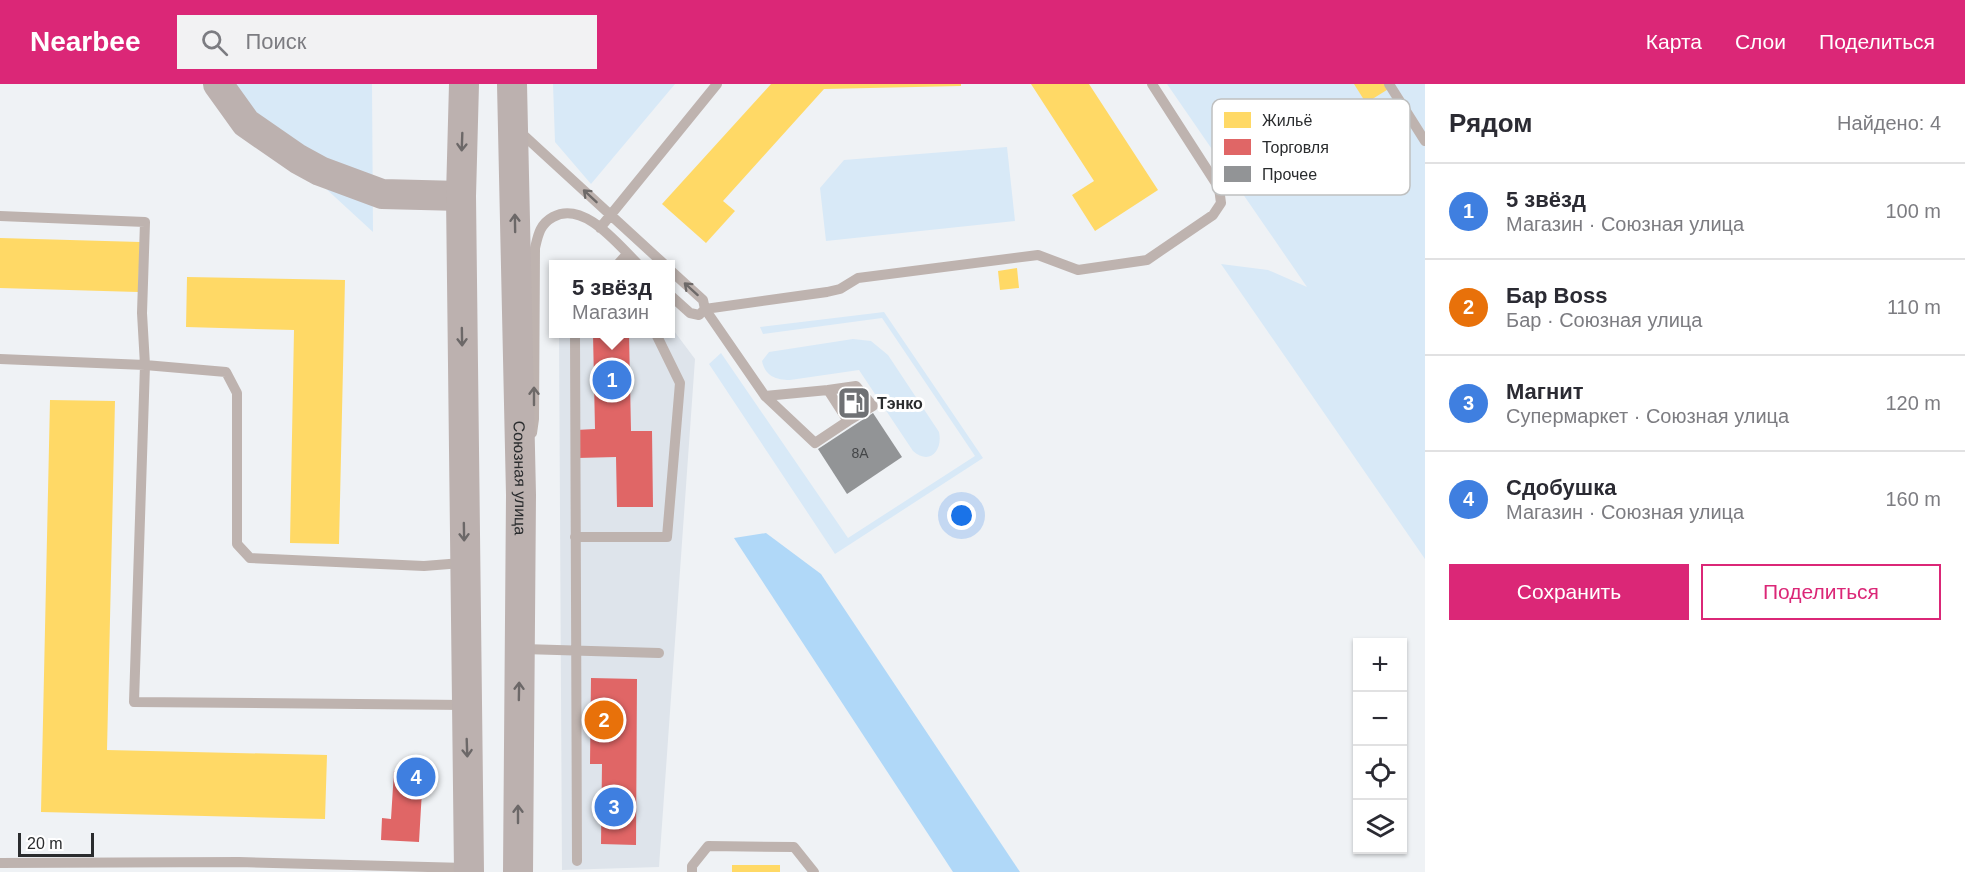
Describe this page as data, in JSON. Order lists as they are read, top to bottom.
{
  "streets": {
    "main road": ["Союзная улица"]
  },
  "places": {
    "fuel station": ["Тэнко"]
  },
  "house_numbers": ["8А"],
  "legend": ["Жильё", "Торговля", "Прочее"],
  "scale_bar": "20 m",
  "page": {
    "header": "Nearbee",
    "search": "Поиск",
    "nav": ["Карта", "Слои", "Поделиться"],
    "heading": ["Рядом", "Найдено: 4"],
    "list": [
      {
        "mark": "1",
        "name": "5 звёзд",
        "note": "Магазин · Союзная улица",
        "value": "100 m"
      },
      {
        "mark": "2",
        "name": "Бар Boss",
        "note": "Бар · Союзная улица",
        "value": "110 m"
      },
      {
        "mark": "3",
        "name": "Магнит",
        "note": "Супермаркет · Союзная улица",
        "value": "120 m"
      },
      {
        "mark": "4",
        "name": "Сдобушка",
        "note": "Магазин · Союзная улица",
        "value": "160 m"
      }
    ],
    "popup": ["5 звёзд", "Магазин"],
    "pins": [
      "1",
      "2",
      "4",
      "3"
    ],
    "buttons": ["Сохранить", "Поделиться"],
    "map_buttons": ["+", "−"],
    "scale": "20 m"
  }
}
